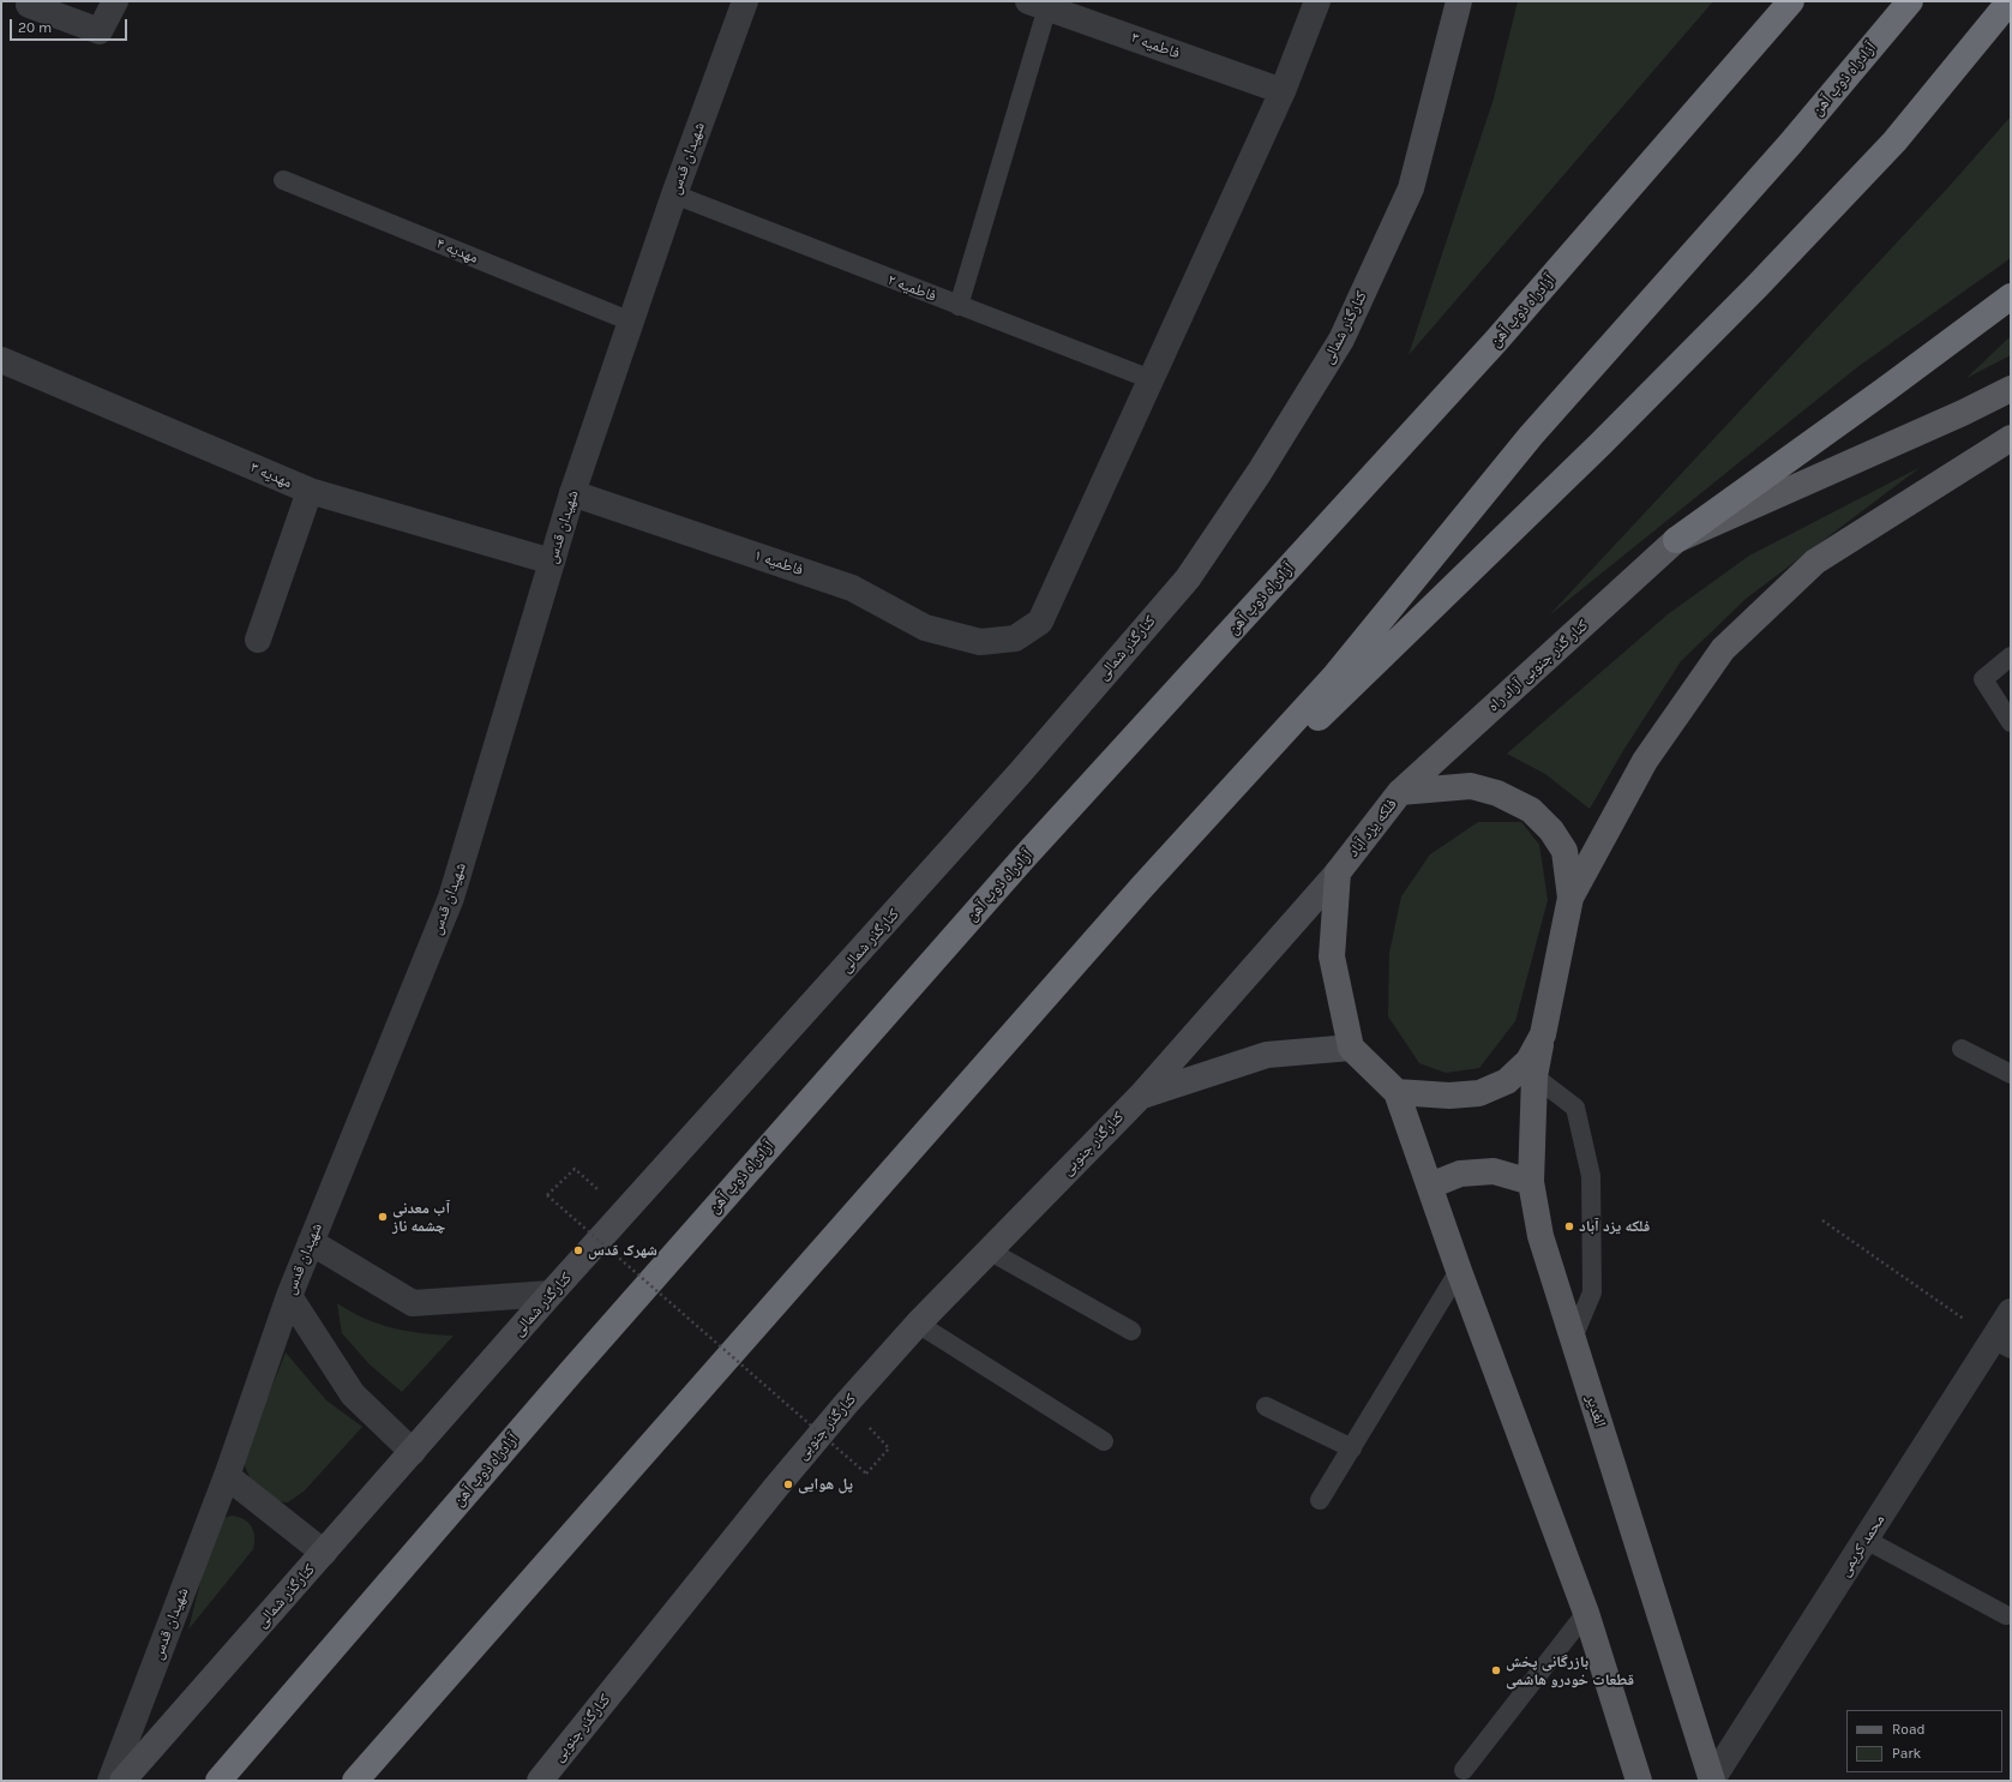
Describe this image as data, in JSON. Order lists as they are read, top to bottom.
{
  "streets": {
    "highway": ["آزادراه ذوب آهن"],
    "main road": [
      "کنارگذر شمالی",
      "کنار گذر جنوبی آزاد راه",
      "فلکه یزد آباد",
      "کنارگذر جنوبی",
      "الغدیر"
    ],
    "street": [
      "فاطمیه ۳",
      "شهیدان قدس",
      "مهدیه ۳",
      "فاطمیه ۱",
      "محمد کریمی"
    ],
    "lane": ["مهدیه ۴", "فاطمیه ۲"]
  },
  "crossings": [
    ["شهیدان قدس", "مهدیه ۴"],
    ["شهیدان قدس", "فاطمیه ۲"],
    ["شهیدان قدس", "مهدیه ۳"],
    ["شهیدان قدس", "فاطمیه ۱"],
    ["فاطمیه ۲", "فاطمیه ۱"],
    ["کنار گذر جنوبی آزاد راه", "فلکه یزد آباد"],
    ["فلکه یزد آباد", "کنارگذر جنوبی"],
    ["فلکه یزد آباد", "الغدیر"],
    ["الغدیر", "محمد کریمی"]
  ],
  "places": [
    "آب معدنی چشمه ناز",
    "فلکه یزد آباد",
    "شهرک قدس",
    "پل هوایی",
    "بازرگانی پخش قطعات خودرو هاشمی"
  ],
  "legend": ["Road", "Park"],
  "scale_bar": "20 m"
}
